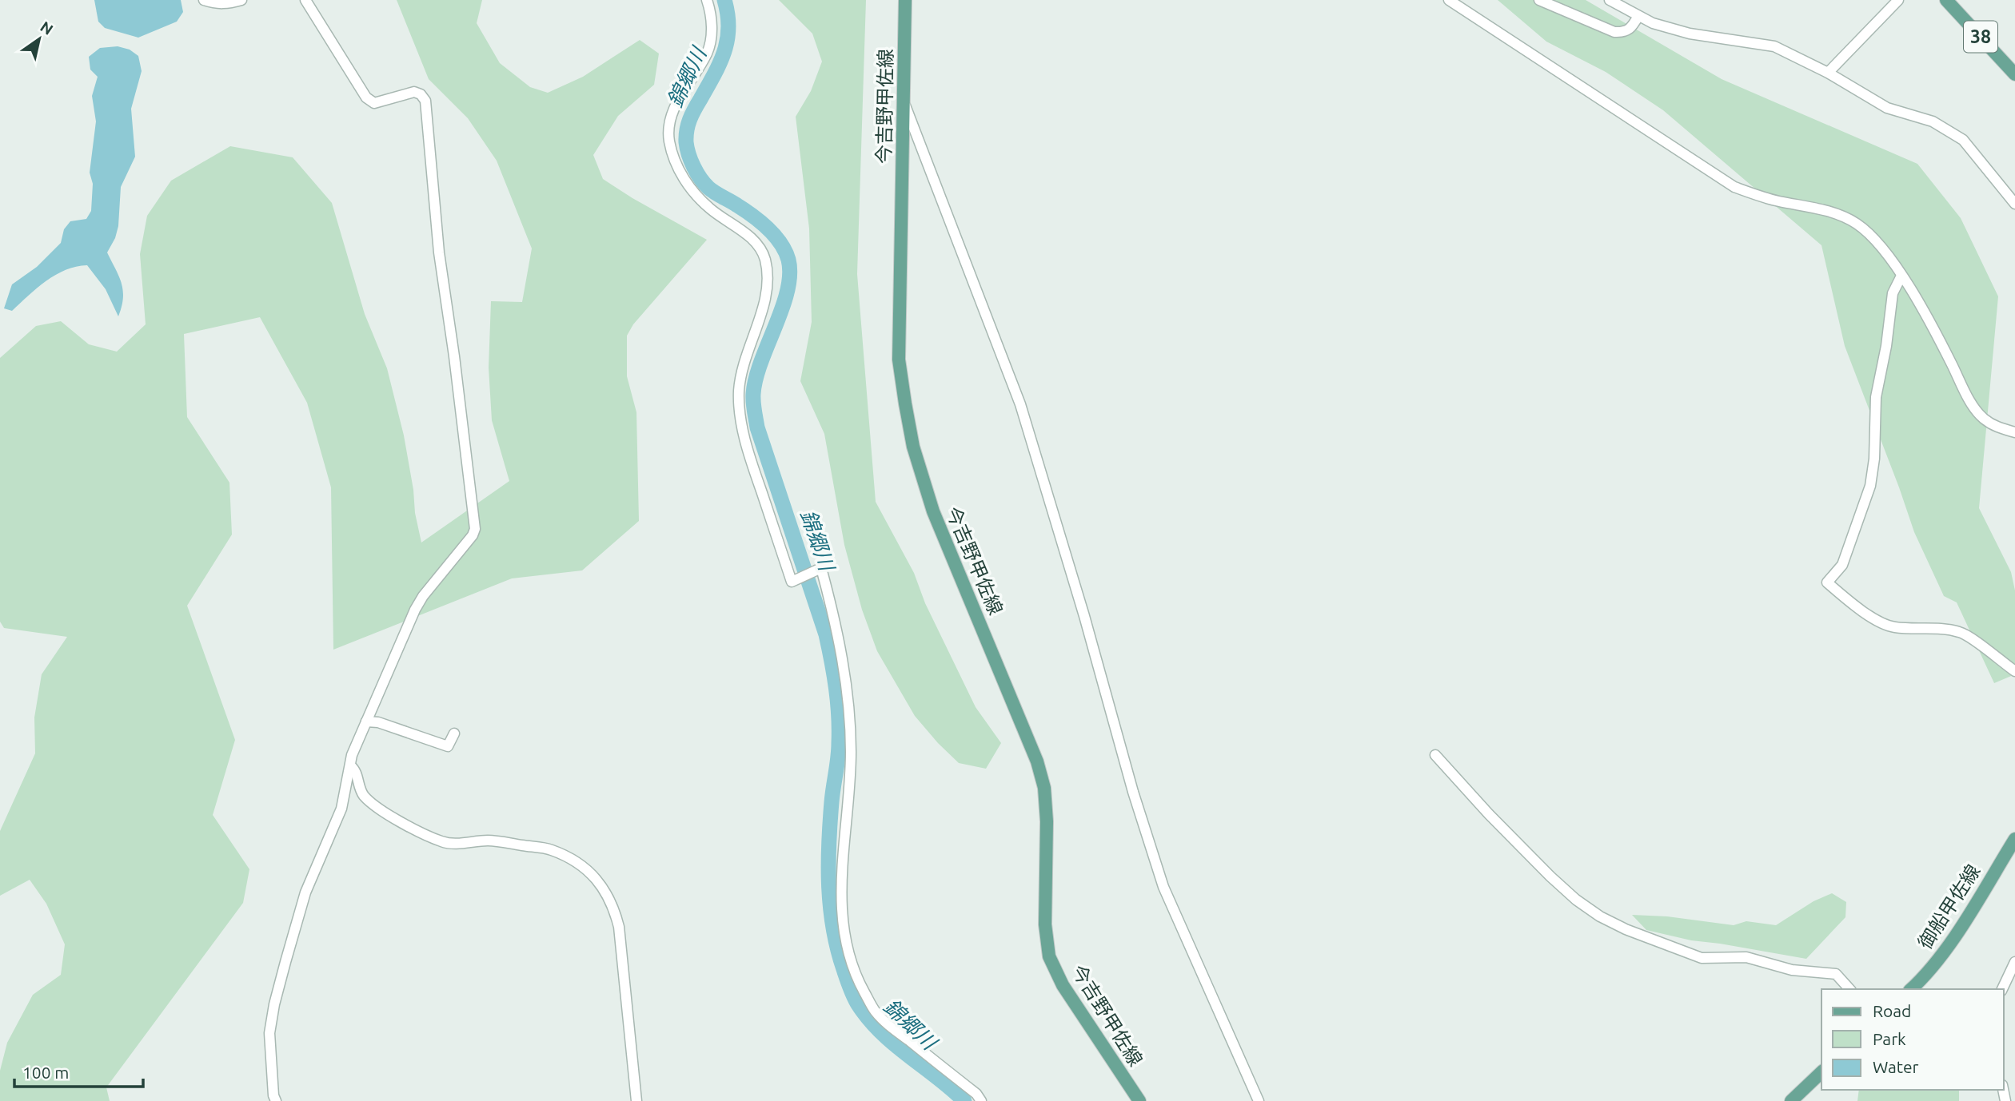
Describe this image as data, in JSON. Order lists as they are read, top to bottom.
{
  "streets": {
    "main road": ["38", "今吉野甲佐線", "御船甲佐線"]
  },
  "water": ["錦郷川"],
  "legend": ["Road", "Park", "Water"],
  "scale_bar": "100 m",
  "north": "top right"
}
